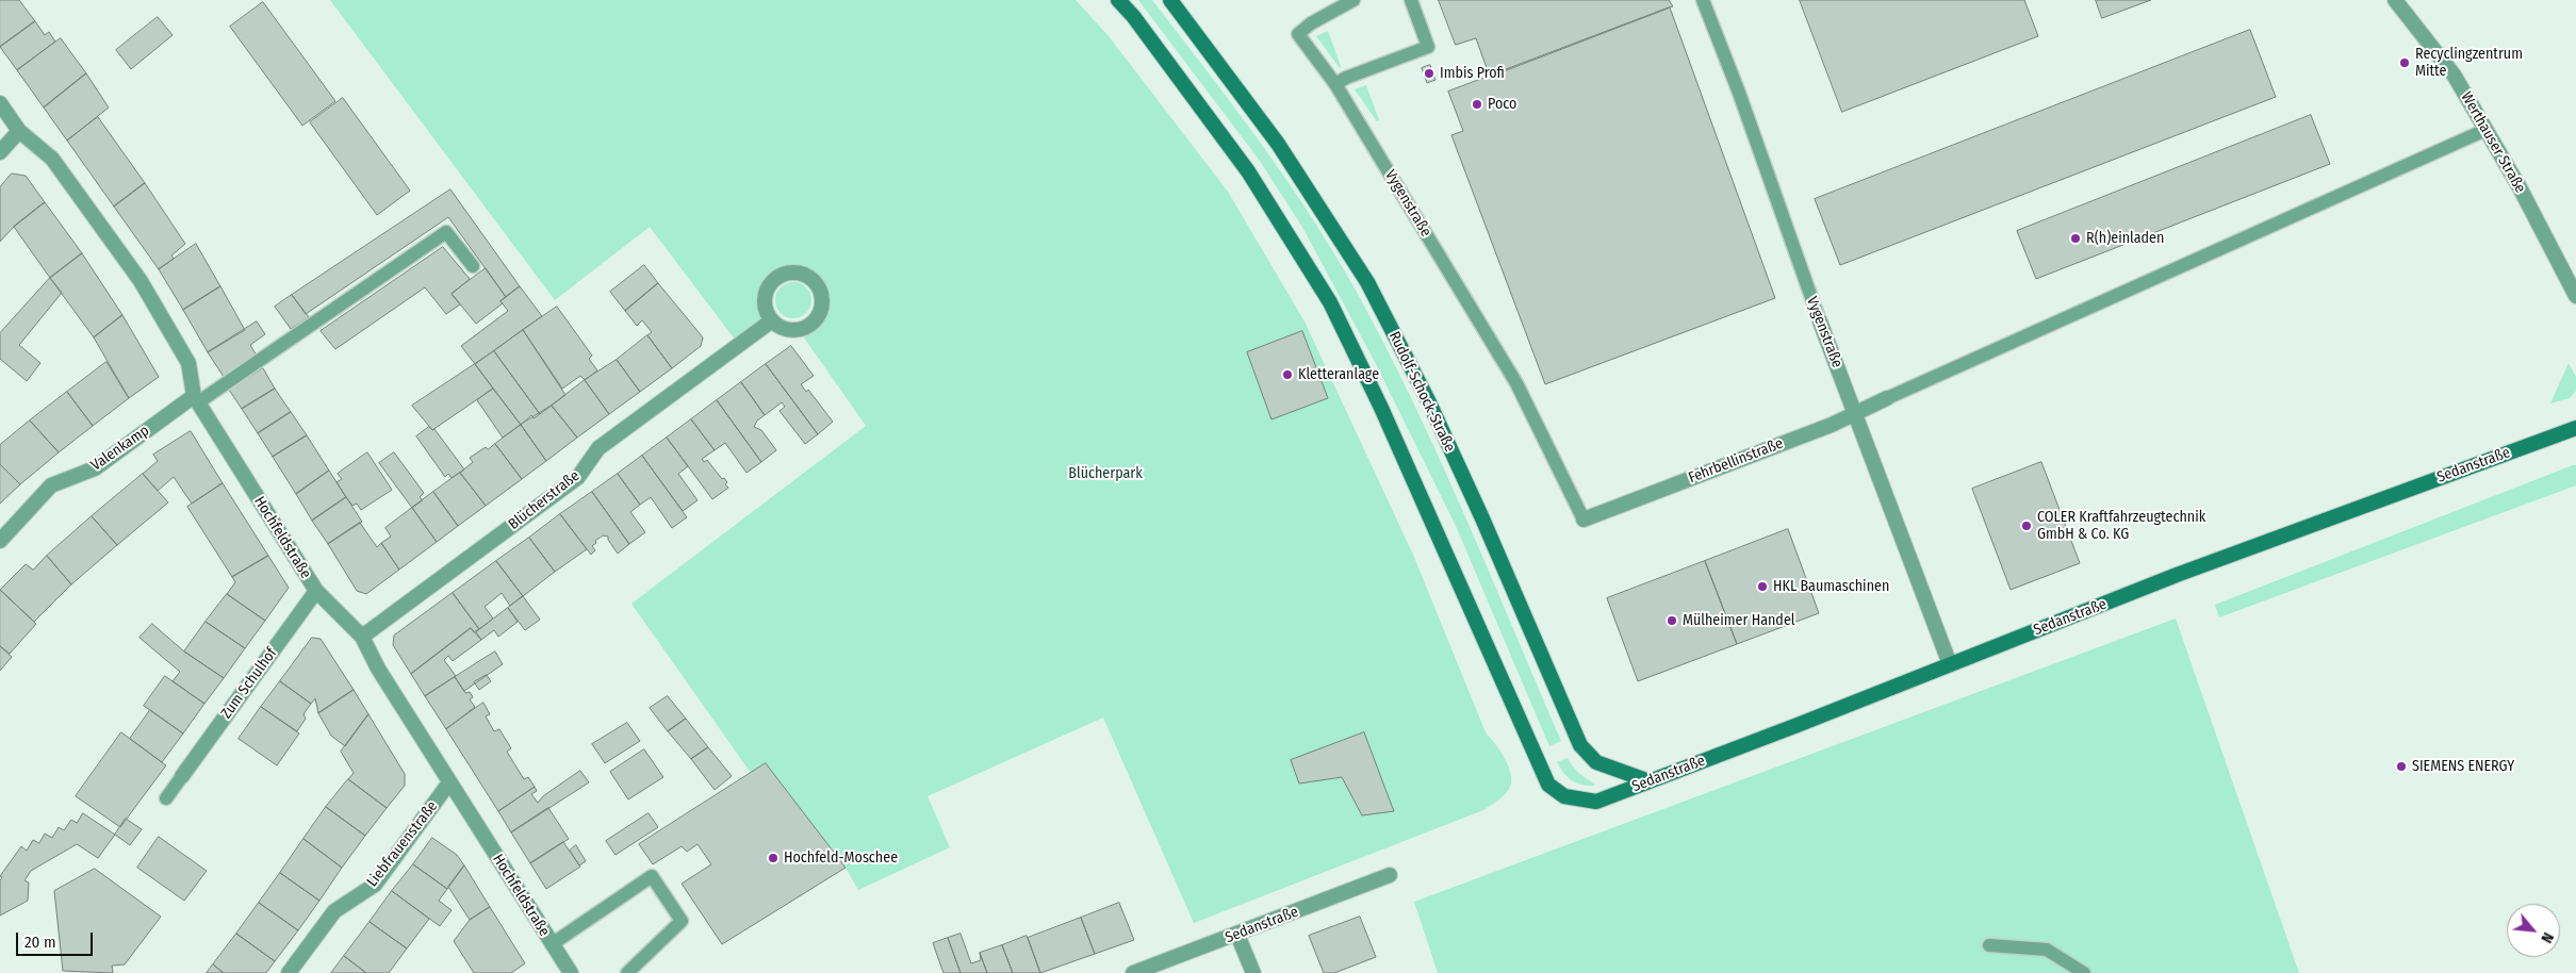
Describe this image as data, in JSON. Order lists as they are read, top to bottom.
{
  "streets": {
    "main road": ["Rudolf-Schock-Straße", "Sedanstraße"],
    "street": [
      "Werthauser Straße",
      "Vygenstraße",
      "Valenkamp",
      "Fehrbellinstraße",
      "Blücherstraße",
      "Hochfeldstraße",
      "Zum Schulhof",
      "Liebfrauenstraße"
    ]
  },
  "crossings": [
    ["Vygenstraße", "Fehrbellinstraße"],
    ["Vygenstraße", "Sedanstraße"],
    ["Rudolf-Schock-Straße", "Sedanstraße"],
    ["Valenkamp", "Hochfeldstraße"],
    ["Blücherstraße", "Hochfeldstraße"],
    ["Hochfeldstraße", "Zum Schulhof"],
    ["Hochfeldstraße", "Liebfrauenstraße"]
  ],
  "parks": ["Blücherpark"],
  "places": [
    "Recyclingzentrum Mitte",
    "Imbis Profi",
    "Poco",
    "R(h)einladen",
    "Kletteranlage",
    "COLER Kraftfahrzeugtechnik GmbH & Co. KG",
    "HKL Baumaschinen",
    "Mülheimer Handel",
    "SIEMENS ENERGY",
    "Hochfeld-Moschee"
  ],
  "scale_bar": "20 m",
  "north": "bottom right"
}
